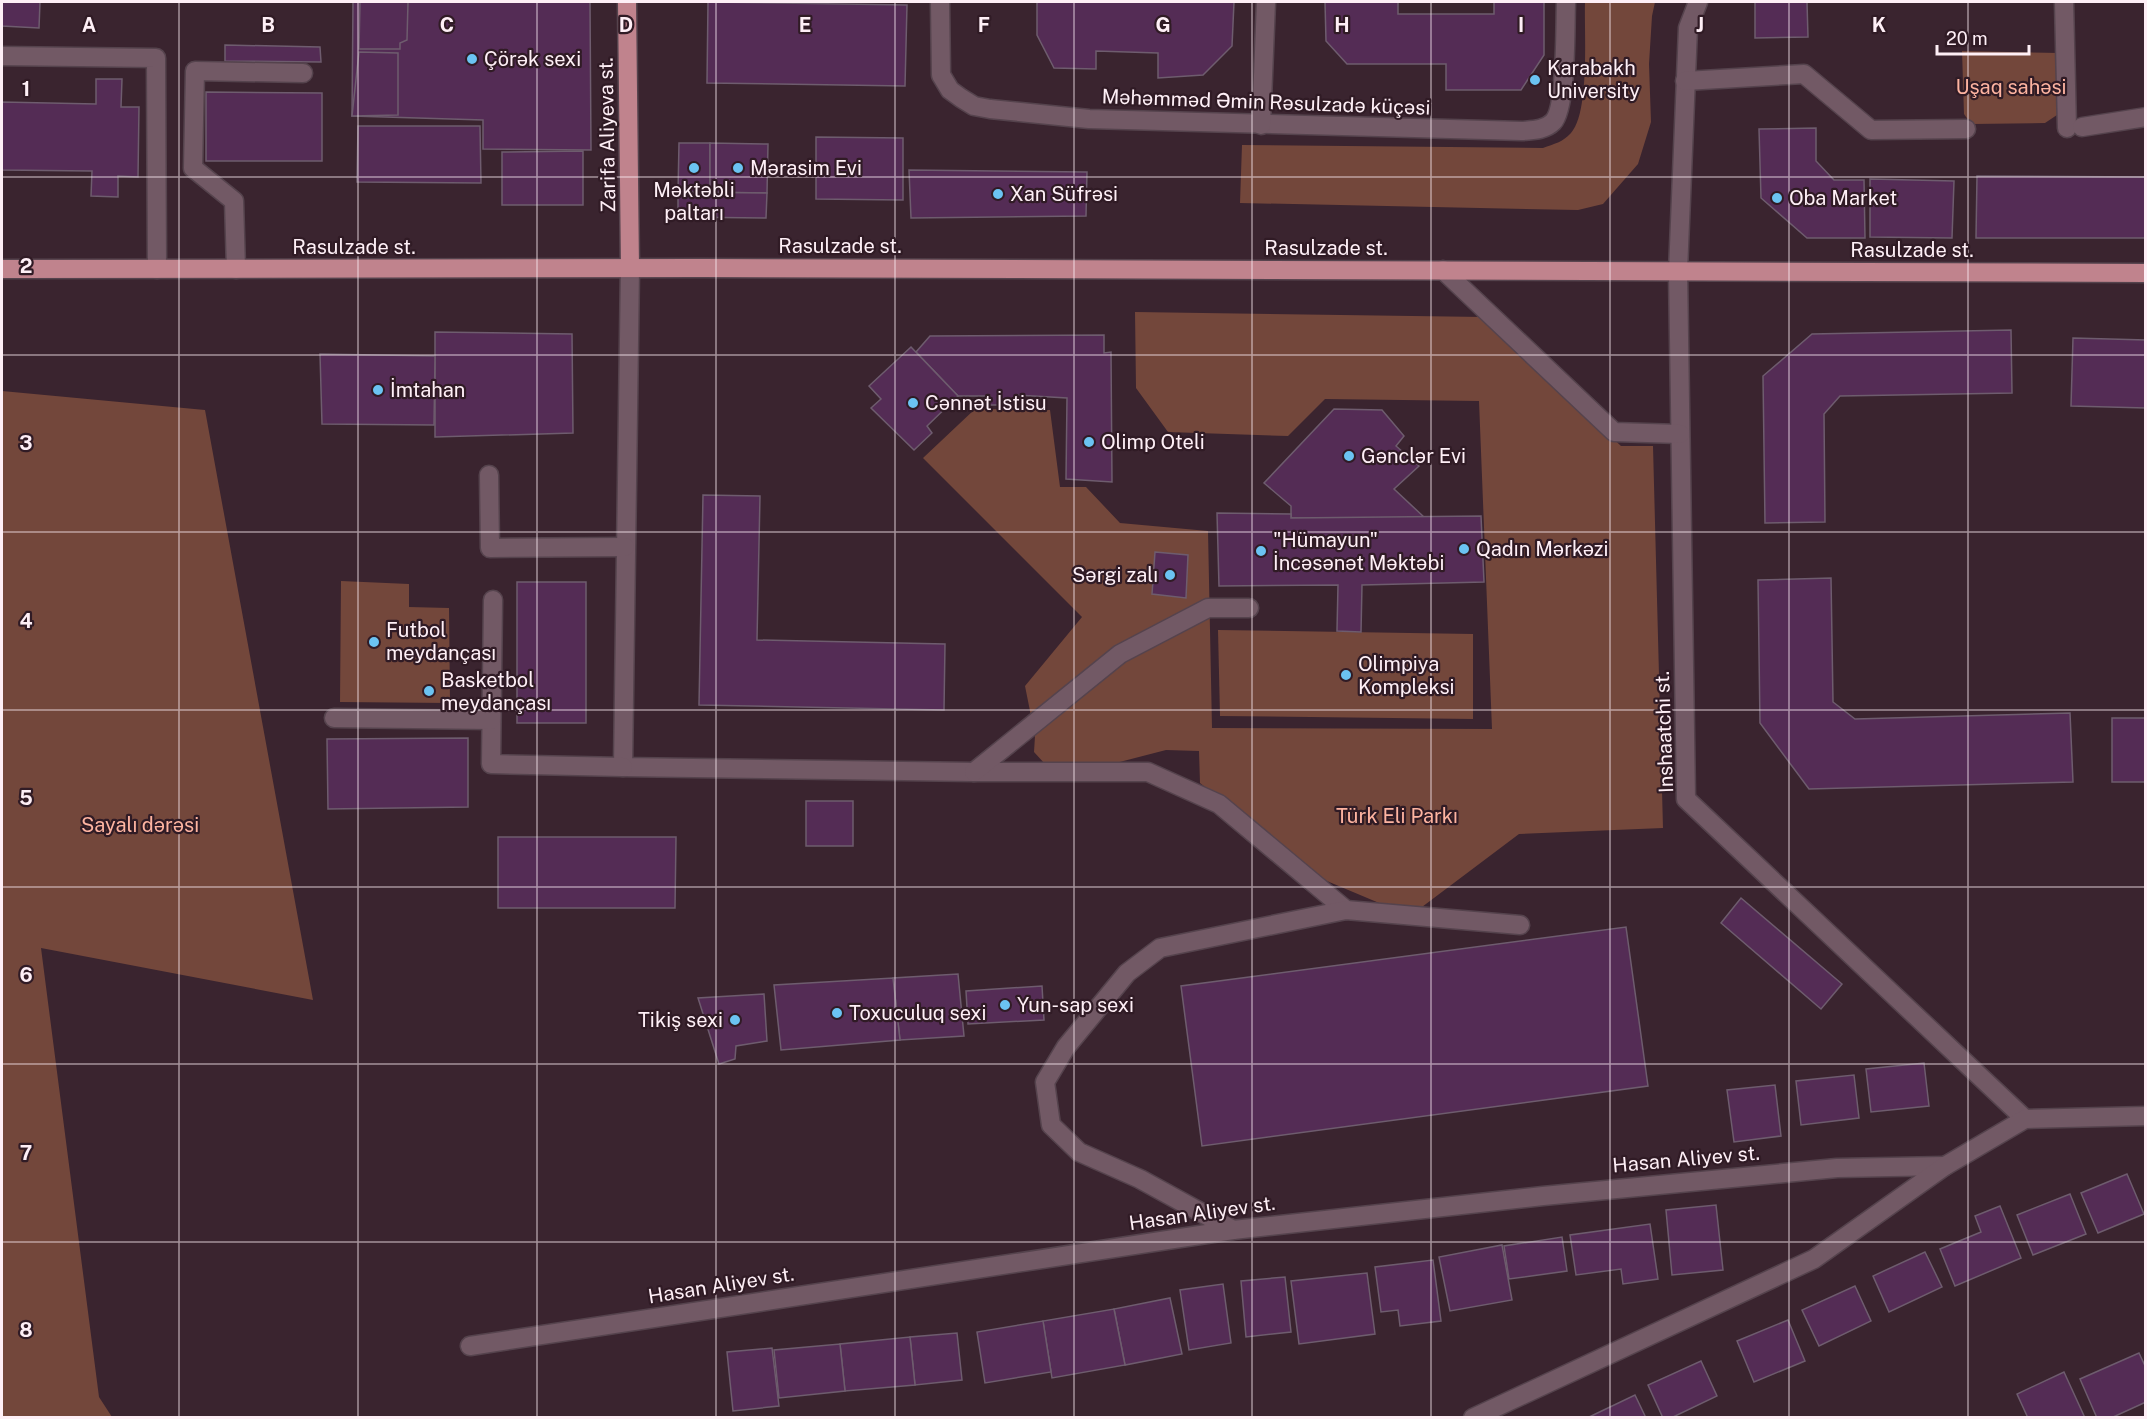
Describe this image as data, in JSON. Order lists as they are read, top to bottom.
{
  "streets": {
    "main road": ["Zarifa Aliyeva st.", "Rasulzade st."],
    "street": ["Məhəmməd Əmin Rəsulzadə küçəsi", "Inshaatchi st.", "Hasan Aliyev st."]
  },
  "crossings": [
    ["Zarifa Aliyeva st.", "Rasulzade st."],
    ["Rasulzade st.", "Inshaatchi st."],
    ["Inshaatchi st.", "Hasan Aliyev st."]
  ],
  "parks": ["Uşaq sahəsi", "Türk Eli Parkı", "Sayalı dərəsi"],
  "places": [
    "Çörək sexi",
    "Karabakh University",
    "Məktəbli paltarı",
    "Mərasim Evi",
    "Xan Süfrəsi",
    "Oba Market",
    "İmtahan",
    "Cənnət İstisu",
    "Olimp Oteli",
    "Gənclər Evi",
    "Qadın Mərkəzi",
    "\"Hümayun\" İncəsənət Məktəbi",
    "Sərgi zalı",
    "Futbol meydançası",
    "Olimpiya Kompleksi",
    "Basketbol meydançası",
    "Yun-sap sexi",
    "Toxuculuq sexi",
    "Tikiş sexi"
  ],
  "scale_bar": "20 m",
  "grid": {
    "columns": [
      "A",
      "B",
      "C",
      "D",
      "E",
      "F",
      "G",
      "H",
      "I",
      "J",
      "K"
    ],
    "rows": [
      "1",
      "2",
      "3",
      "4",
      "5",
      "6",
      "7",
      "8"
    ]
  }
}
